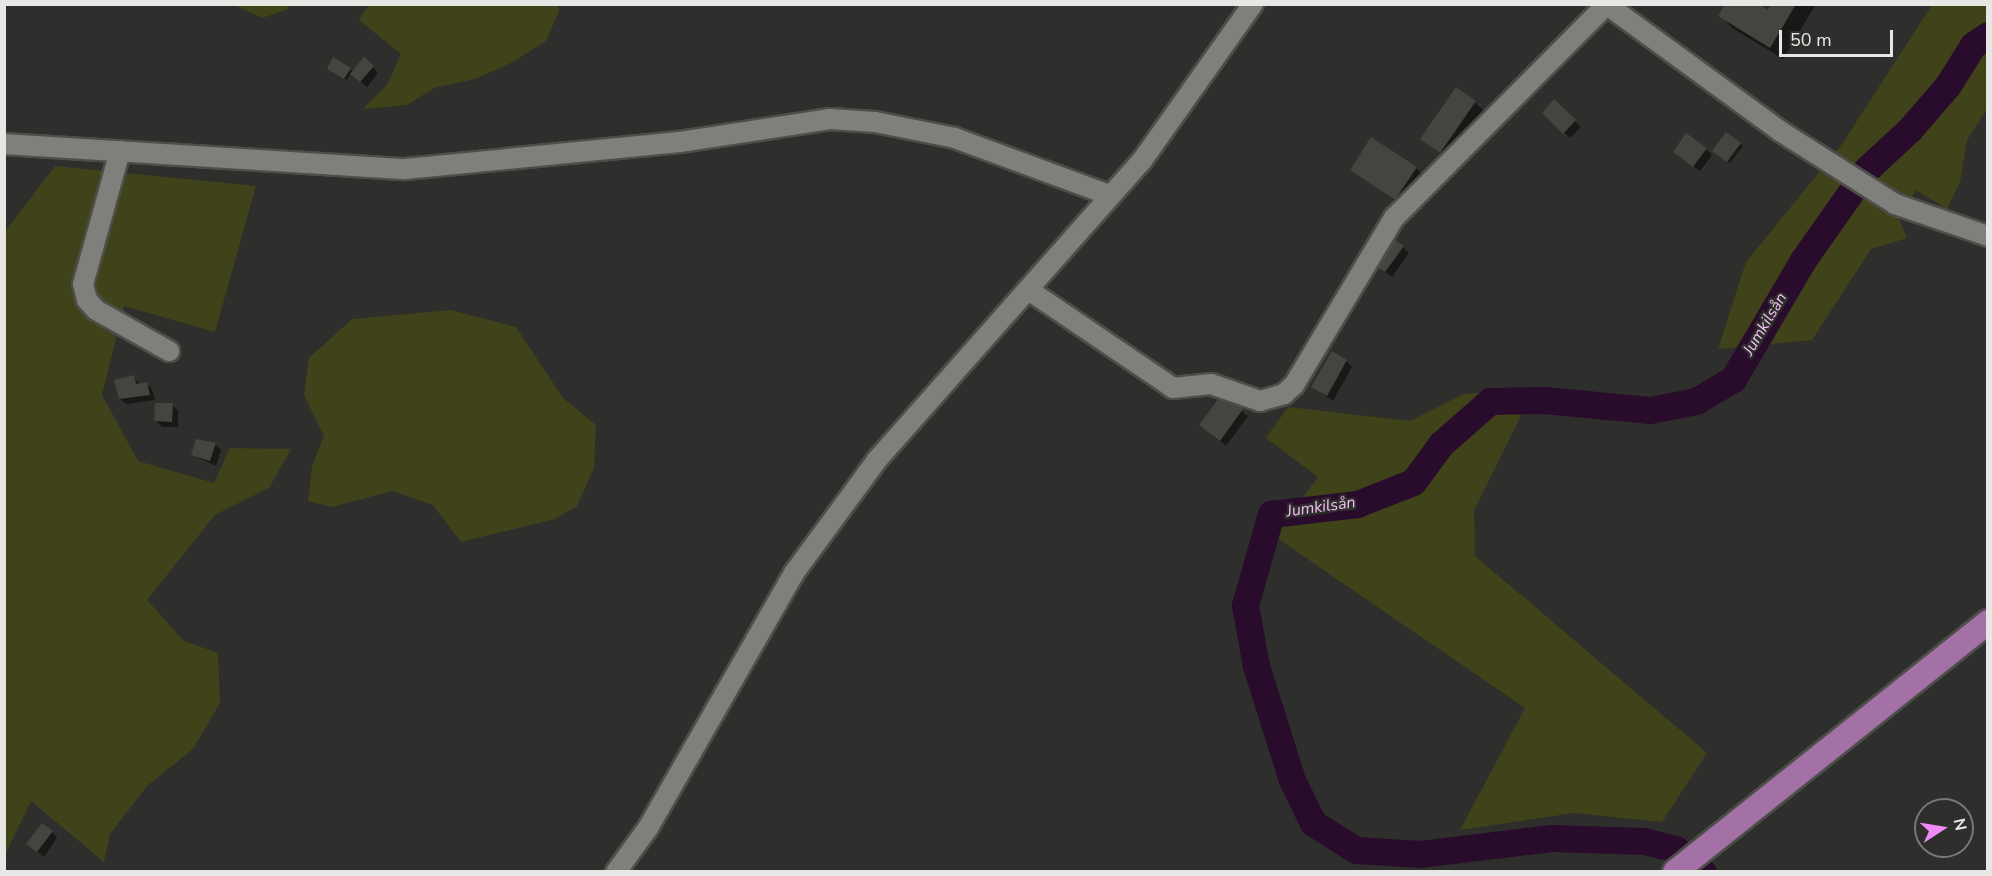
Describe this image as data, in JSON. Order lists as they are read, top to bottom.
{
  "water": ["Jumkilsån"],
  "scale_bar": "50 m",
  "north": "right"
}
